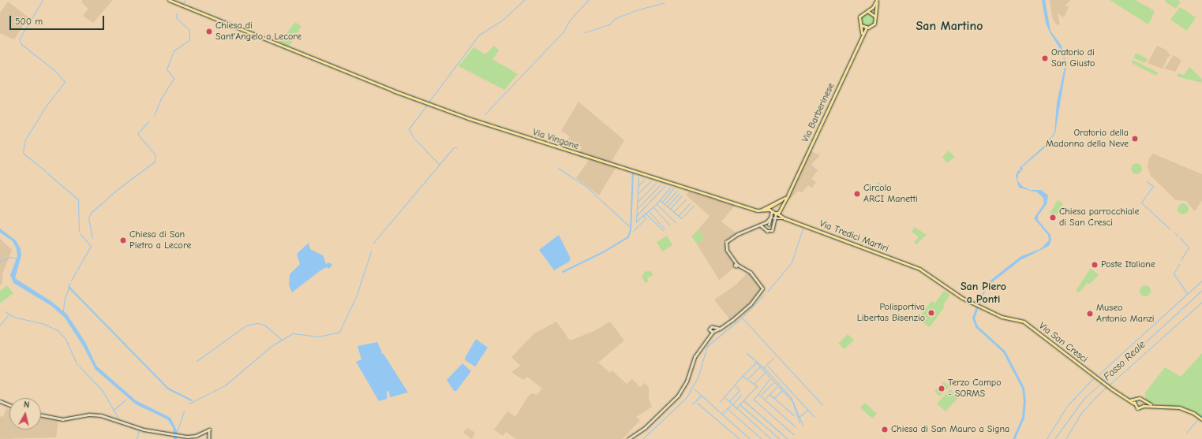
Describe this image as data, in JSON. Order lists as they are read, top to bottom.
{
  "streets": {
    "main road": [
      "Via Barberinese",
      "Via Vingone",
      "Via Tredici Martiri",
      "Via San Cresci"
    ]
  },
  "crossings": [
    ["Via Barberinese", "Via Vingone"],
    ["Via Barberinese", "Via Tredici Martiri"],
    ["Via Vingone", "Via Tredici Martiri"],
    ["Via Tredici Martiri", "Via San Cresci"]
  ],
  "districts": ["San Martino", "San Piero a Ponti"],
  "water": ["Fosso Reale"],
  "places": [
    "Chiesa di Sant'Angelo a Lecore",
    "Oratorio di San Giusto",
    "Oratorio della Madonna della Neve",
    "Circolo ARCI Manetti",
    "Chiesa parrocchiale di San Cresci",
    "Chiesa di San Pietro a Lecore",
    "Poste Italiane",
    "Polisportiva Libertas Bisenzio",
    "Museo Antonio Manzi",
    "Terzo Campo - SORMS",
    "Chiesa di San Mauro a Signa"
  ],
  "scale_bar": "500 m",
  "north": "top"
}
